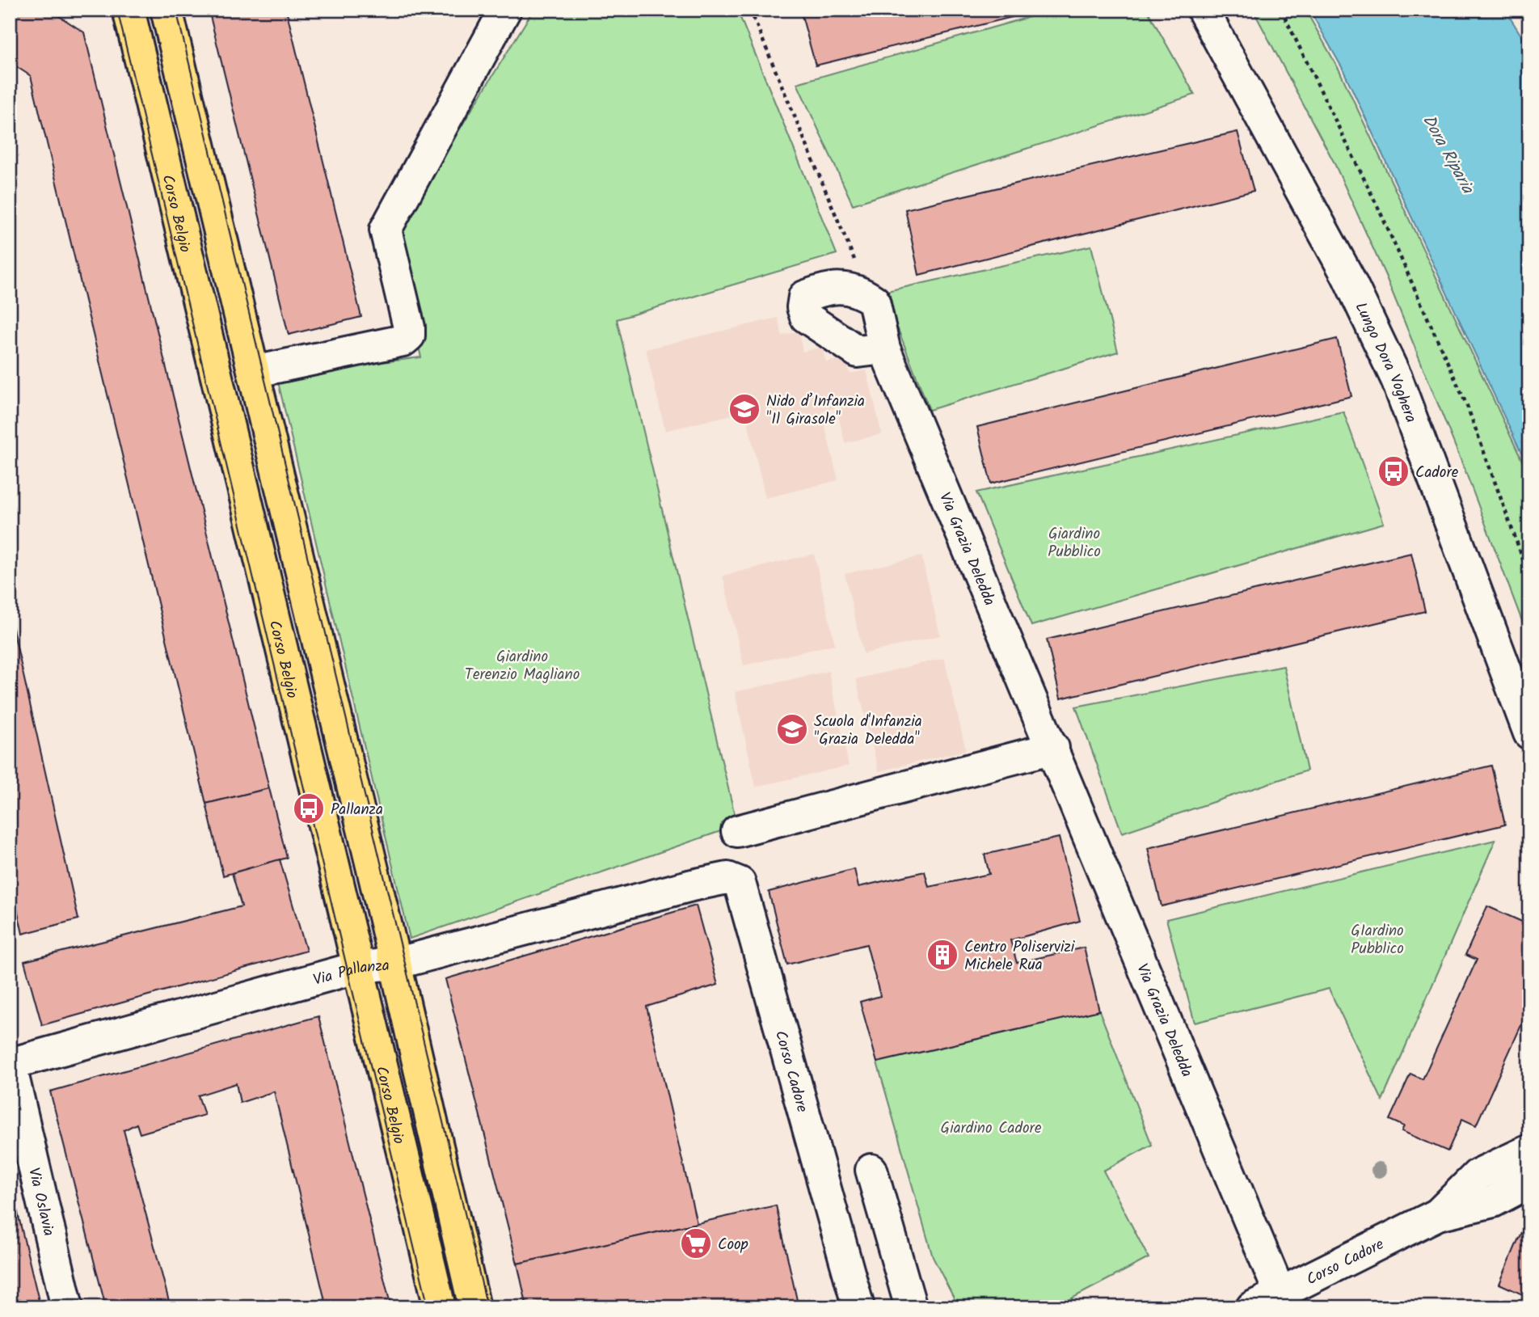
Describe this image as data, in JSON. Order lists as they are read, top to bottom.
{
  "streets": {
    "main road": ["Corso Belgio"],
    "street": [
      "Lungo Dora Voghera",
      "Via Grazia Deledda",
      "Via Pallanza",
      "Corso Cadore",
      "Via Oslavia"
    ]
  },
  "crossings": [
    ["Corso Belgio", "Via Pallanza"],
    ["Via Grazia Deledda", "Corso Cadore"],
    ["Via Pallanza", "Corso Cadore"],
    ["Via Pallanza", "Via Oslavia"]
  ],
  "water": ["Dora Riparia"],
  "parks": [
    "Giardino Pubblico",
    "Giardino Terenzio Magliano",
    "GIardino Pubblico",
    "Giardino Cadore"
  ],
  "places": {
    "school or university": ["Nido d’Infanzia \"Il Girasole\"", "Scuola d'Infanzia \"Grazia Deledda\""],
    "bus stop": ["Cadore", "Pallanza"],
    "building": ["Centro Poliservizi Michele Rua"],
    "supermarket": ["Coop"]
  }
}
